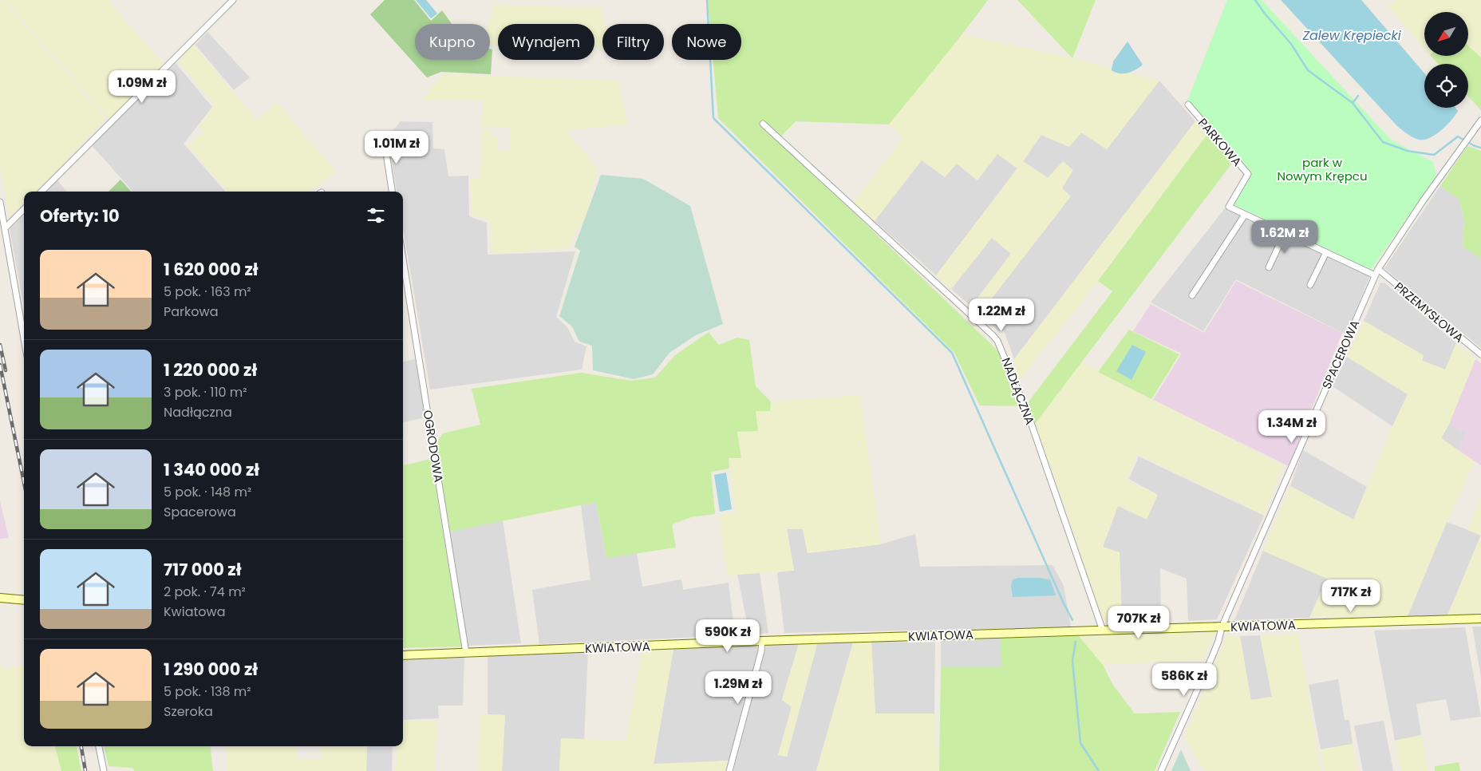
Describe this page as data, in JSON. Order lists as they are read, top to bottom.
{
  "streets": {
    "street": [
      "PARKOWA",
      "PRZEMYSŁOWA",
      "SPACEROWA",
      "NADŁĄCZNA",
      "OGRODOWA",
      "KWIATOWA"
    ]
  },
  "crossings": [
    ["PARKOWA", "PRZEMYSŁOWA"],
    ["PARKOWA", "SPACEROWA"],
    ["PRZEMYSŁOWA", "SPACEROWA"],
    ["SPACEROWA", "KWIATOWA"],
    ["NADŁĄCZNA", "KWIATOWA"],
    ["OGRODOWA", "KWIATOWA"]
  ],
  "water": ["Zalew Krępiecki"],
  "parks": ["park w Nowym Krępcu"],
  "north": "bottom left",
  "page": {
    "chip": [
      "Kupno",
      "Wynajem",
      "Filtry",
      "Nowe"
    ],
    "price": [
      "1.09M zł",
      "1.01M zł",
      "1.62M zł",
      "1.22M zł",
      "1.34M zł",
      "717K zł",
      "707K zł",
      "590K zł",
      "586K zł",
      "1.29M zł"
    ],
    "heading": "Oferty: 10",
    "list": [
      {
        "name": "1 620 000 zł",
        "note": "5 pok. · 163 m² · Parkowa"
      },
      {
        "name": "1 220 000 zł",
        "note": "3 pok. · 110 m² · Nadłączna"
      },
      {
        "name": "1 340 000 zł",
        "note": "5 pok. · 148 m² · Spacerowa"
      },
      {
        "name": "717 000 zł",
        "note": "2 pok. · 74 m² · Kwiatowa"
      },
      {
        "name": "1 290 000 zł",
        "note": "5 pok. · 138 m² · Szeroka"
      }
    ]
  }
}
